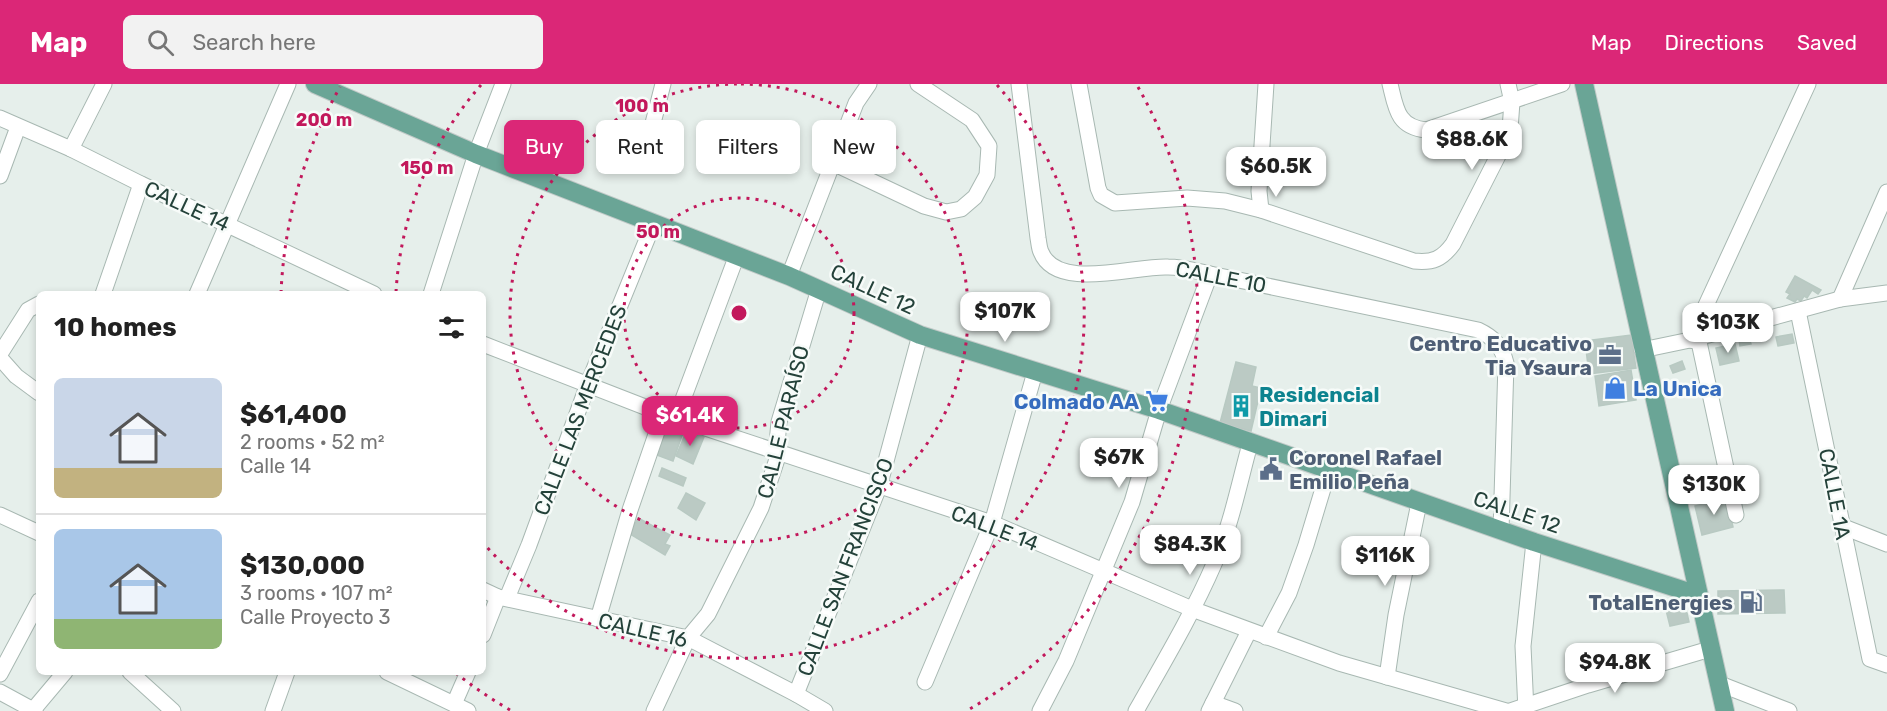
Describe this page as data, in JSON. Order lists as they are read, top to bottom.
{
  "streets": {
    "main road": ["CALLE 12"],
    "street": [
      "CALLE 14",
      "CALLE 10",
      "CALLE LAS MERCEDES",
      "CALLE PARAÍSO",
      "CALLE 1A",
      "CALLE SAN FRANCISCO",
      "CALLE 16"
    ]
  },
  "crossings": [
    ["CALLE 14", "CALLE LAS MERCEDES"],
    ["CALLE 14", "CALLE PARAÍSO"],
    ["CALLE 14", "CALLE SAN FRANCISCO"],
    ["CALLE 10", "CALLE 12"],
    ["CALLE 12", "CALLE LAS MERCEDES"],
    ["CALLE 12", "CALLE PARAÍSO"],
    ["CALLE 12", "CALLE SAN FRANCISCO"],
    ["CALLE LAS MERCEDES", "CALLE 16"],
    ["CALLE PARAÍSO", "CALLE 16"],
    ["CALLE SAN FRANCISCO", "CALLE 16"]
  ],
  "places": {
    "office": ["Centro Educativo Tia Ysaura"],
    "shop": ["La Unica"],
    "supermarket": ["Colmado AA"],
    "building": ["Residencial Dimari"],
    "public building": ["Coronel Rafael Emilio Peña"],
    "fuel station": ["TotalEnergies"]
  },
  "page": {
    "header": "Map",
    "search": "Search here",
    "nav": ["Map", "Directions", "Saved"],
    "price": [
      "$88.6K",
      "$60.5K",
      "$107K",
      "$103K",
      "$61.4K",
      "$67K",
      "$130K",
      "$84.3K",
      "$116K",
      "$94.8K"
    ],
    "chip": [
      "Buy",
      "Rent",
      "Filters",
      "New"
    ],
    "heading": "10 homes",
    "list": [
      {
        "name": "$61,400",
        "note": "2 rooms · 52 m² · Calle 14"
      },
      {
        "name": "$130,000",
        "note": "3 rooms · 107 m² · Calle Proyecto 3"
      }
    ]
  },
  "rings": [
    "100 m",
    "200 m",
    "150 m",
    "50 m"
  ]
}
